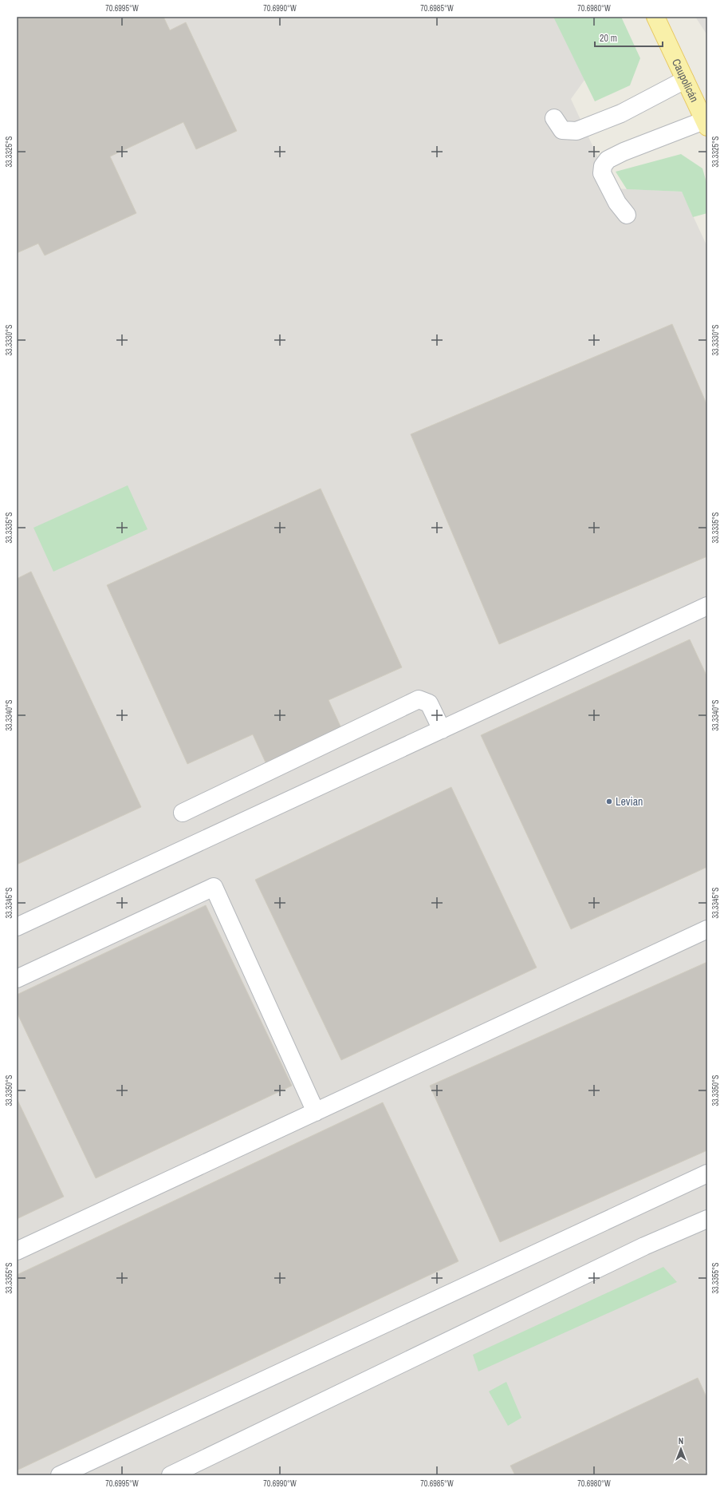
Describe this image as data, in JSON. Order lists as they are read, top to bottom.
{
  "streets": {
    "main road": ["Caupolicán"]
  },
  "places": ["Levian"],
  "scale_bar": "20 m",
  "north": "top",
  "coordinates": [
    "70.6995°W",
    "70.6990°W",
    "70.6985°W",
    "70.6980°W",
    "33.3325°S",
    "33.3330°S",
    "33.3335°S",
    "33.3340°S",
    "33.3345°S",
    "33.3350°S",
    "33.3355°S"
  ]
}
